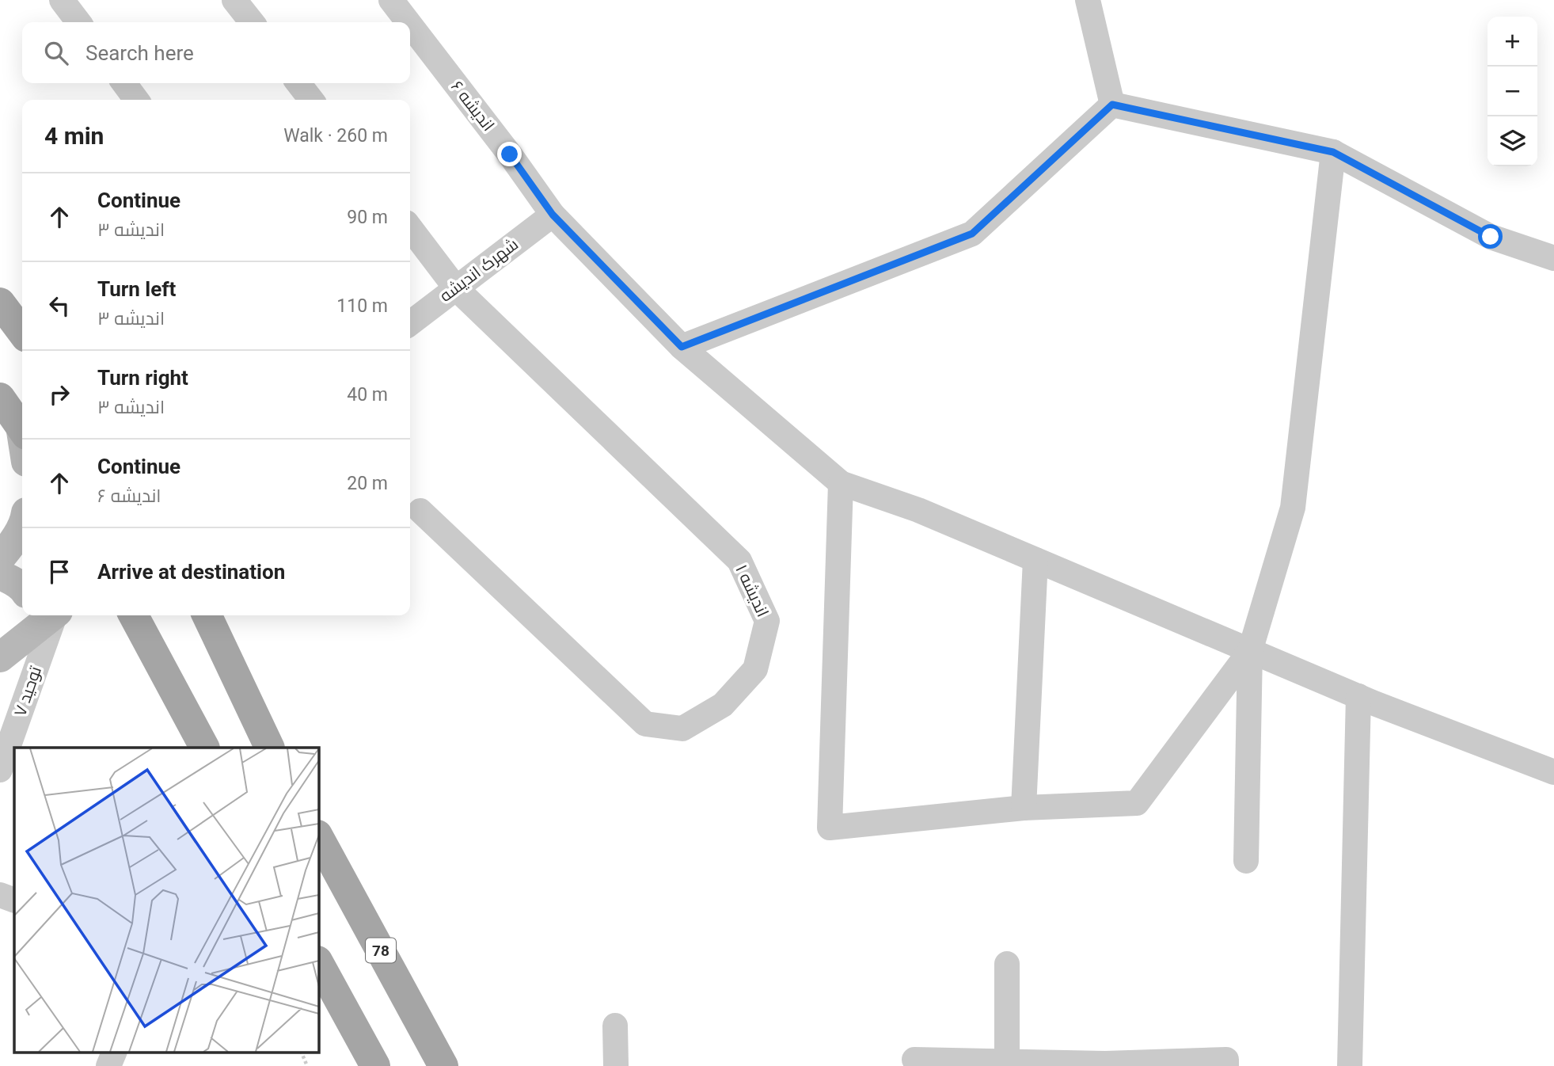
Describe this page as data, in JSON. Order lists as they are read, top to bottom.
{
  "streets": {
    "main road": ["78"],
    "street": [
      "اندیشه ۶",
      "شهرک اندیشه",
      "اندیشه ۱",
      "توحید ۷"
    ]
  },
  "crossings": [
    ["اندیشه ۶", "شهرک اندیشه"],
    ["شهرک اندیشه", "اندیشه ۱"]
  ],
  "page": {
    "map_buttons": ["+", "−"],
    "search": "Search here",
    "heading": ["4 min", "Walk · 260 m"],
    "list": [
      ["Continue", "اندیشه ۳", "90 m"],
      ["Turn left", "اندیشه ۳", "110 m"],
      ["Turn right", "اندیشه ۳", "40 m"],
      ["Continue", "اندیشه ۶", "20 m"],
      "Arrive at destination"
    ]
  }
}
